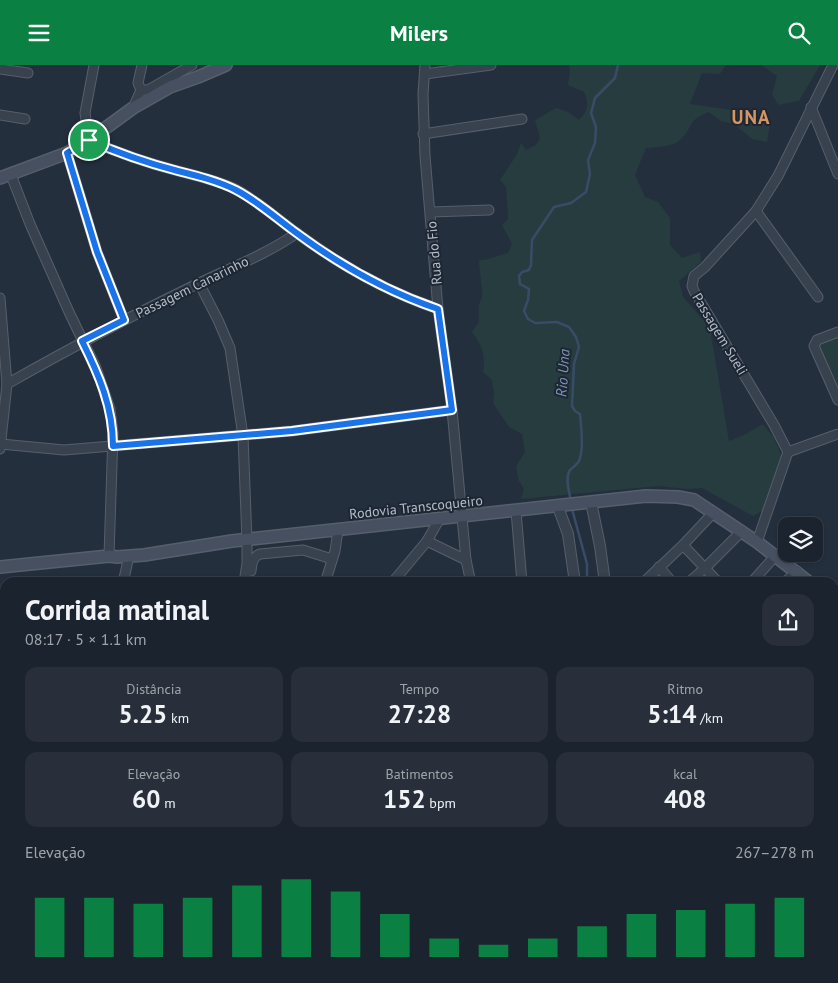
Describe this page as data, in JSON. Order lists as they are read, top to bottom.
{
  "streets": {
    "main road": ["Rodovia Transcoqueiro"],
    "street": ["Rua do Fio", "Passagem Canarinho", "Passagem Sueli"]
  },
  "crossings": [
    ["Rua do Fio", "Rodovia Transcoqueiro"]
  ],
  "districts": ["UNA"],
  "water": ["Rio Una"],
  "page": {
    "header": "Milers",
    "heading": ["Corrida matinal", "08:17 · 5 × 1.1 km"],
    "stats": [
      ["Distância", "5.25 km"],
      ["Tempo", "27:28"],
      ["Ritmo", "5:14 /km"],
      ["Elevação", "60 m"],
      ["Batimentos", "152 bpm"],
      ["kcal", "408"]
    ],
    "chart": ["Elevação", "267–278 m"]
  }
}
